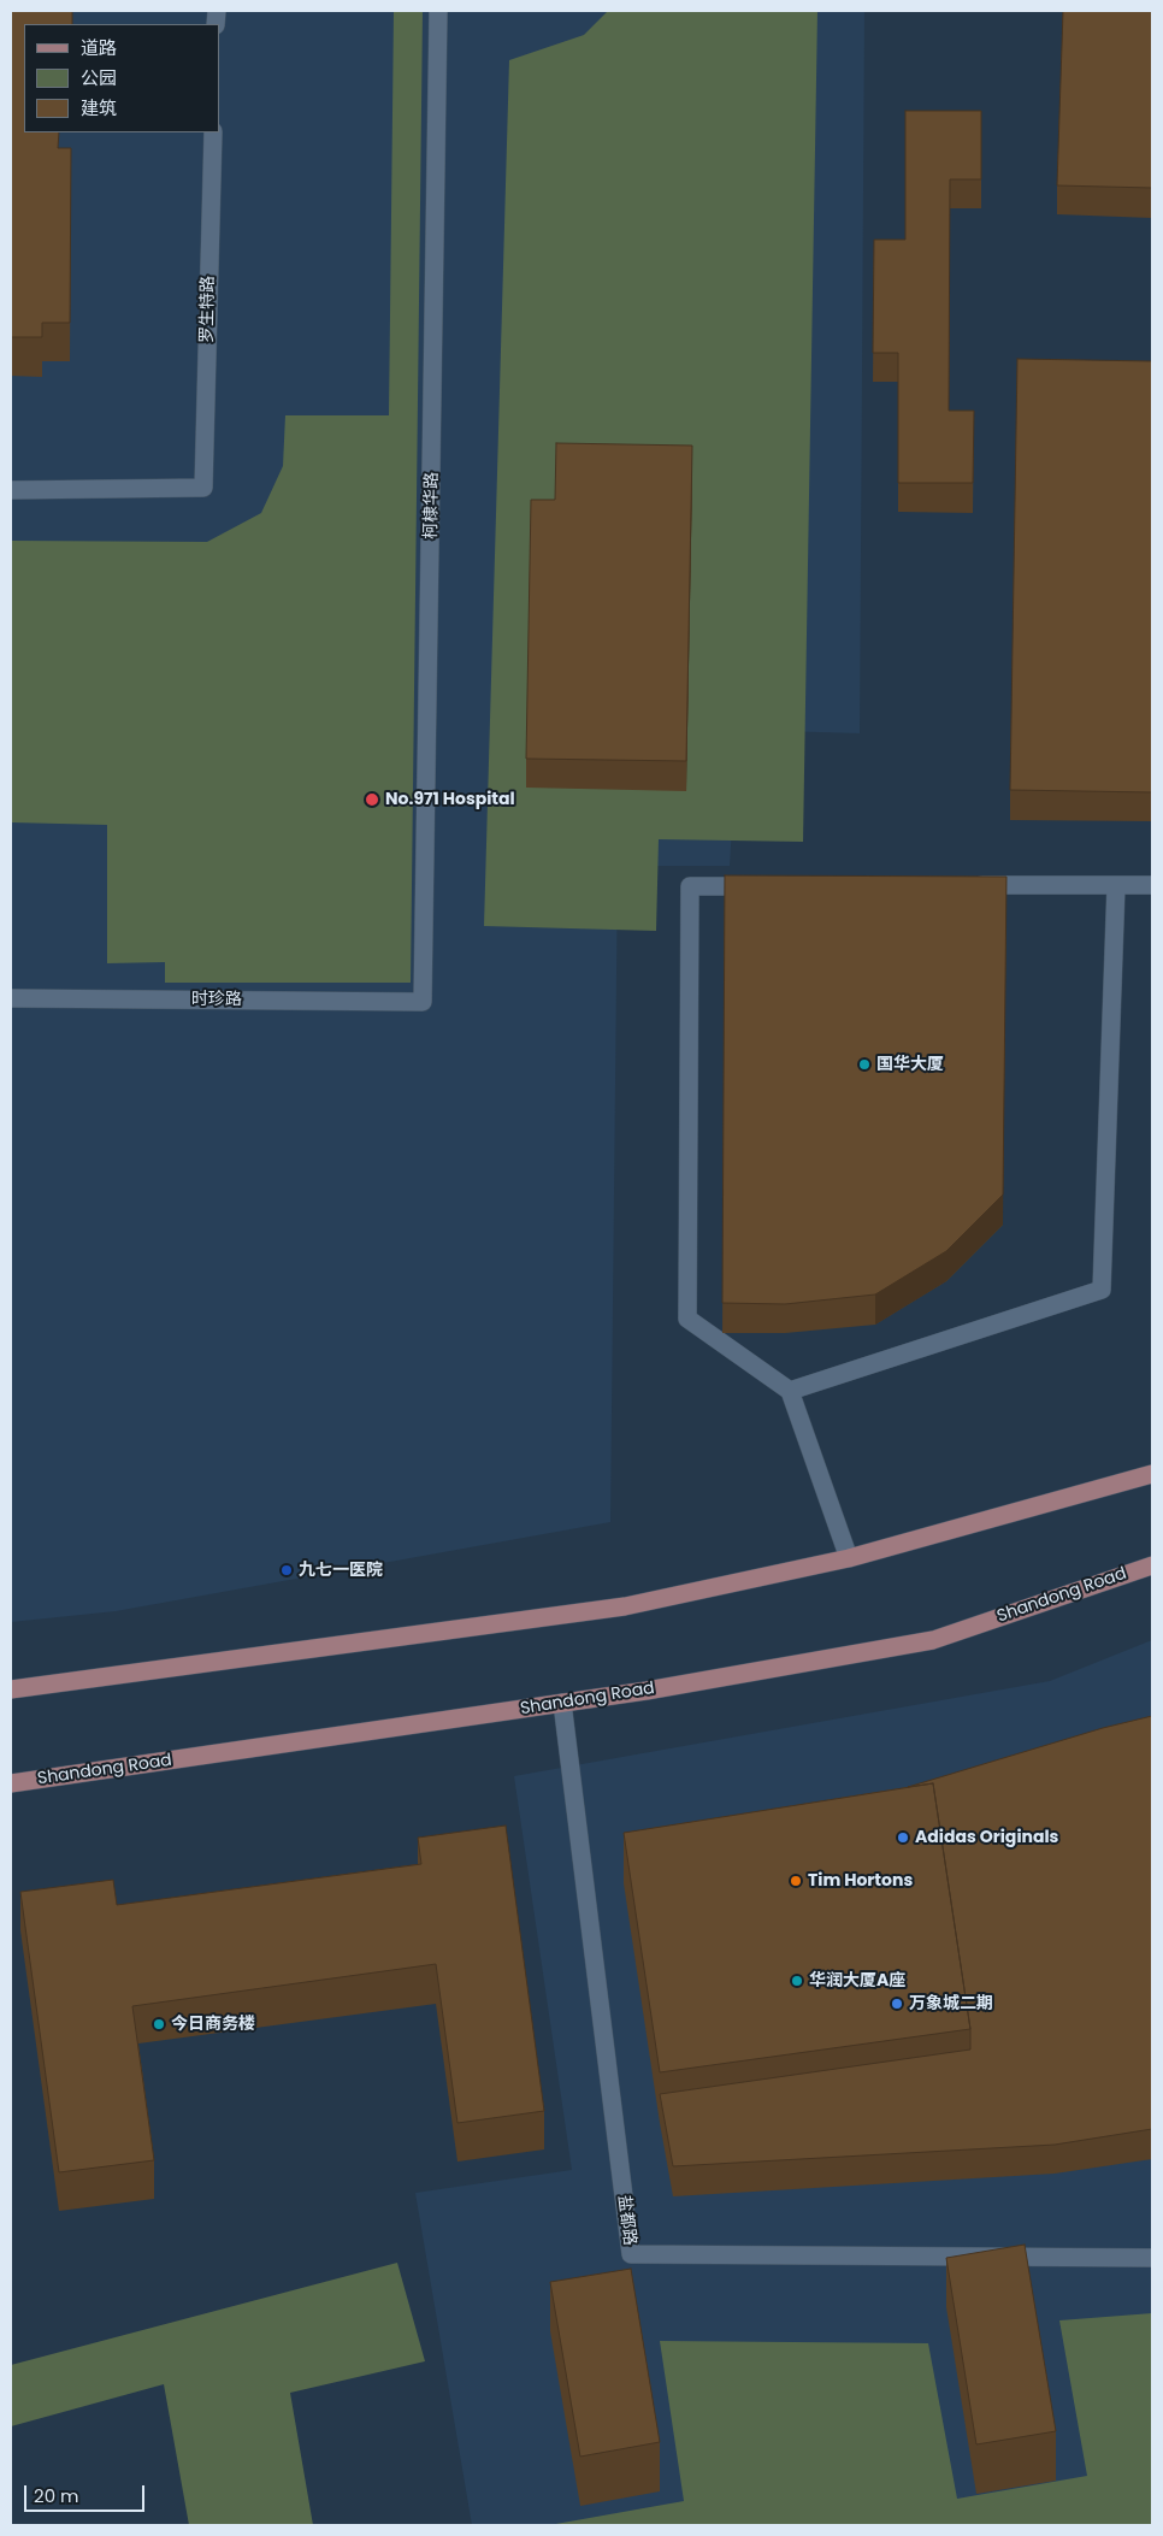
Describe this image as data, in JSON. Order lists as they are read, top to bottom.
{
  "streets": {
    "main road": ["Shandong Road"],
    "street": [
      "罗生特路",
      "柯棣华路",
      "时珍路",
      "盐都路"
    ]
  },
  "crossings": [
    ["柯棣华路", "时珍路"],
    ["Shandong Road", "盐都路"]
  ],
  "places": [
    "No.971 Hospital",
    "国华大厦",
    "九七一医院",
    "Adidas Originals",
    "Tim Hortons",
    "华润大厦A座",
    "万象城二期",
    "今日商务楼"
  ],
  "legend": ["道路", "公园", "建筑"],
  "scale_bar": "20 m"
}
